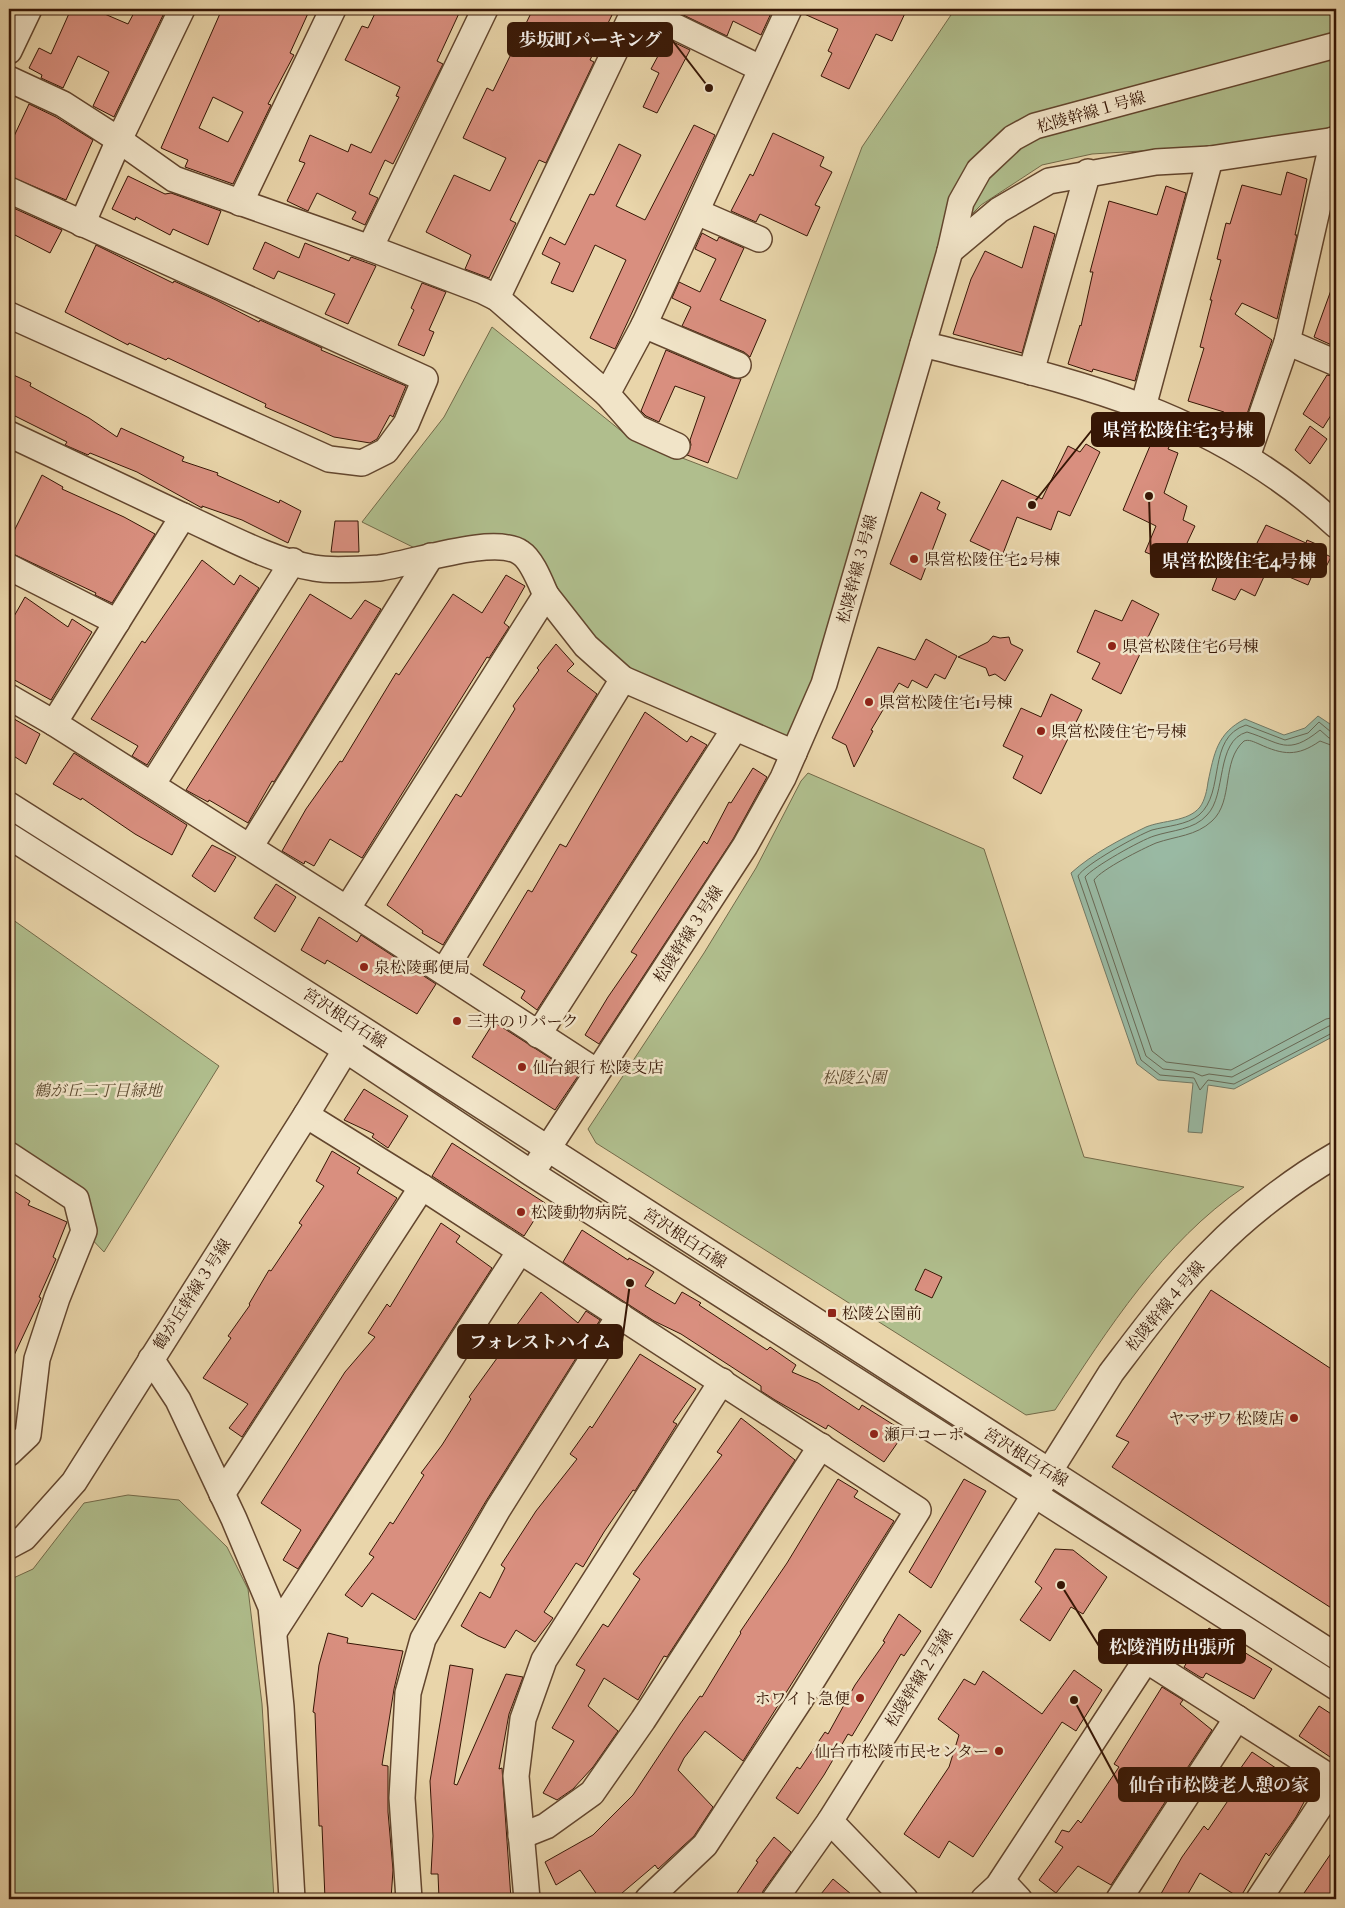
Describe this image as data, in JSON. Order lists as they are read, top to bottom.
{
  "streets": {
    "street": [
      "松陵幹線１号線",
      "松陵幹線３号線",
      "宮沢根白石線",
      "鶴が丘幹線３号線",
      "松陵幹線４号線",
      "松陵幹線２号線"
    ]
  },
  "crossings": [
    ["松陵幹線１号線", "松陵幹線３号線"],
    ["松陵幹線３号線", "宮沢根白石線"],
    ["宮沢根白石線", "鶴が丘幹線３号線"],
    ["宮沢根白石線", "松陵幹線４号線"],
    ["松陵幹線４号線", "松陵幹線２号線"]
  ],
  "parks": ["松陵公園", "鶴が丘二丁目緑地"],
  "places": {
    "other": [
      "歩坂町パーキング",
      "県営松陵住宅4号棟",
      "県営松陵住宅3号棟",
      "県営松陵住宅2号棟",
      "県営松陵住宅6号棟",
      "県営松陵住宅1号棟",
      "県営松陵住宅7号棟",
      "泉松陵郵便局",
      "三井のリパーク",
      "仙台銀行 松陵支店",
      "松陵動物病院",
      "フォレストハイム",
      "ヤマザワ 松陵店",
      "瀬戸コーポ",
      "松陵消防出張所",
      "ホワイト急便",
      "仙台市松陵老人憩の家",
      "仙台市松陵市民センター"
    ],
    "transit": ["松陵公園前"]
  }
}
